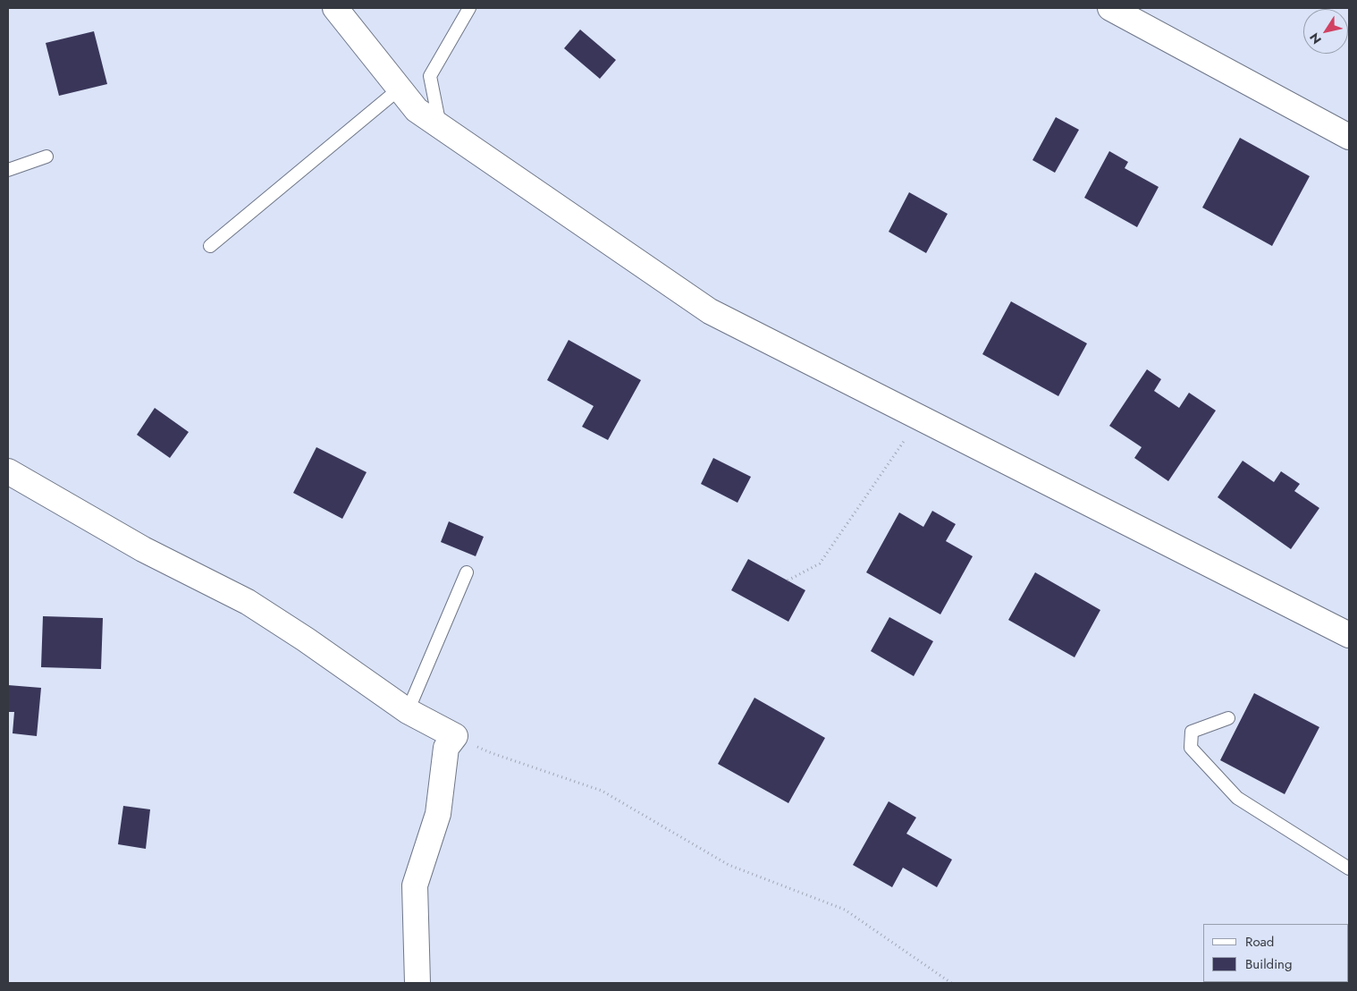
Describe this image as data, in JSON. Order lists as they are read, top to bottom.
{
  "legend": ["Road", "Building"],
  "north": "bottom left"
}
